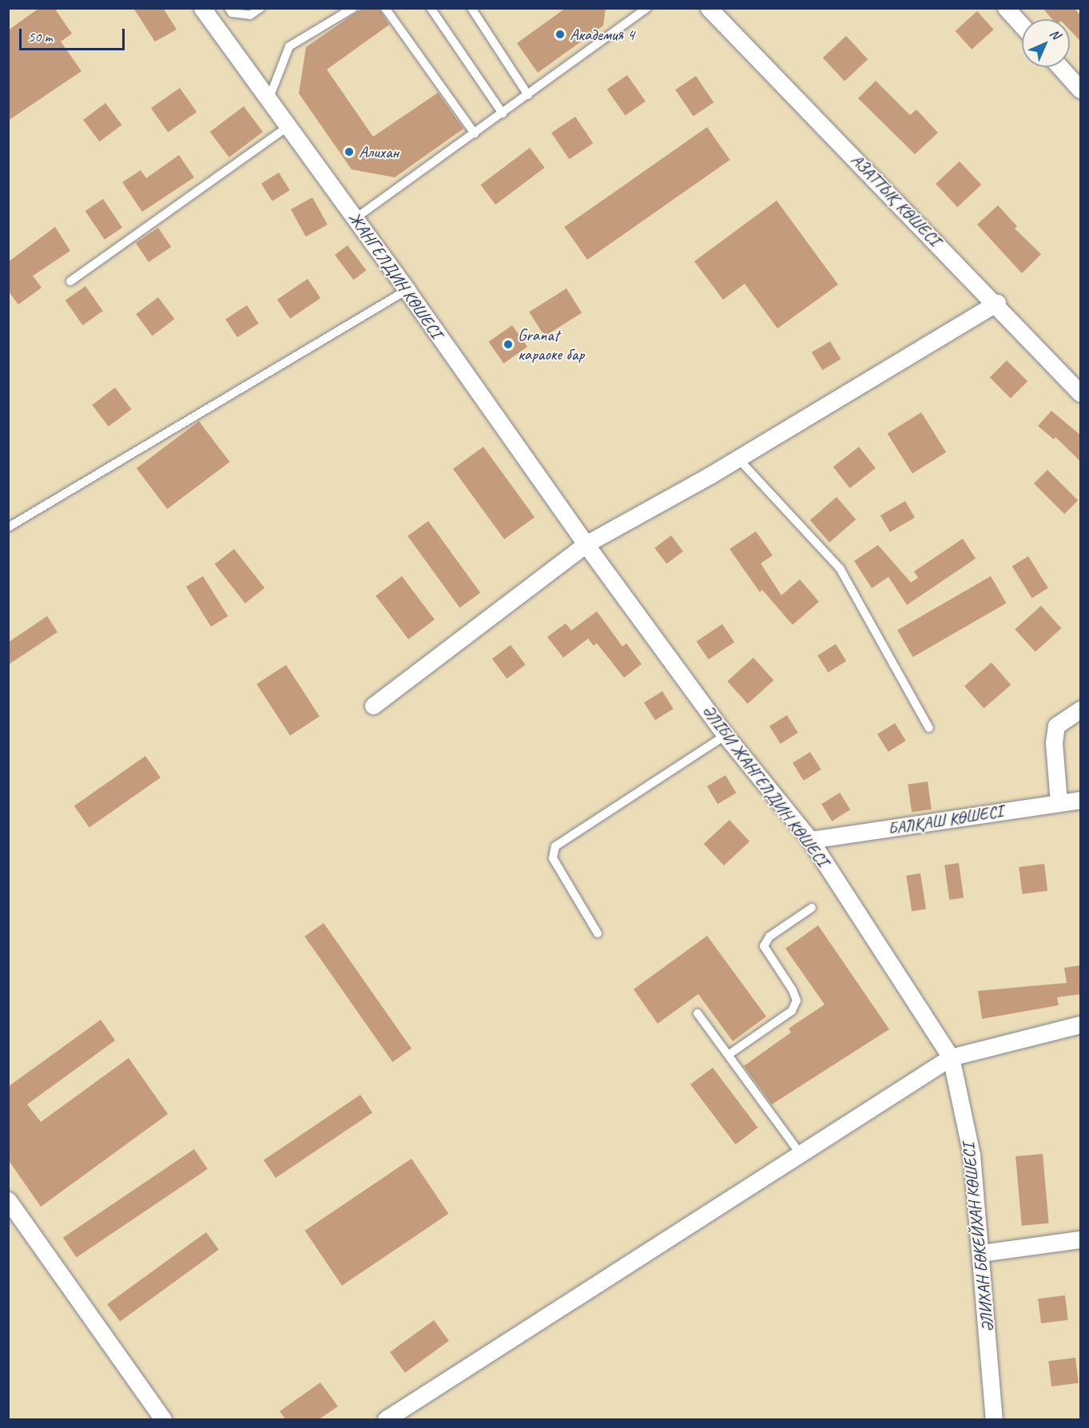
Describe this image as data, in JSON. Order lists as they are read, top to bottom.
{
  "streets": {
    "street": [
      "АЗАТТЫҚ КӨШЕСІ",
      "ЖАНГЕЛДИН КӨШЕСІ",
      "ӘЛІБИ ЖАНГЕЛДИН КӨШЕСІ",
      "БАЛҚАШ КӨШЕСІ",
      "ӘЛИХАН БӨКЕЙХАН КӨШЕСІ"
    ]
  },
  "crossings": [
    ["ЖАНГЕЛДИН КӨШЕСІ", "ӘЛІБИ ЖАНГЕЛДИН КӨШЕСІ"],
    ["ӘЛІБИ ЖАНГЕЛДИН КӨШЕСІ", "БАЛҚАШ КӨШЕСІ"],
    ["ӘЛІБИ ЖАНГЕЛДИН КӨШЕСІ", "ӘЛИХАН БӨКЕЙХАН КӨШЕСІ"]
  ],
  "places": ["Академия 4", "Алихан", "Granat караоке бар"],
  "scale_bar": "50 m",
  "north": "top right"
}
